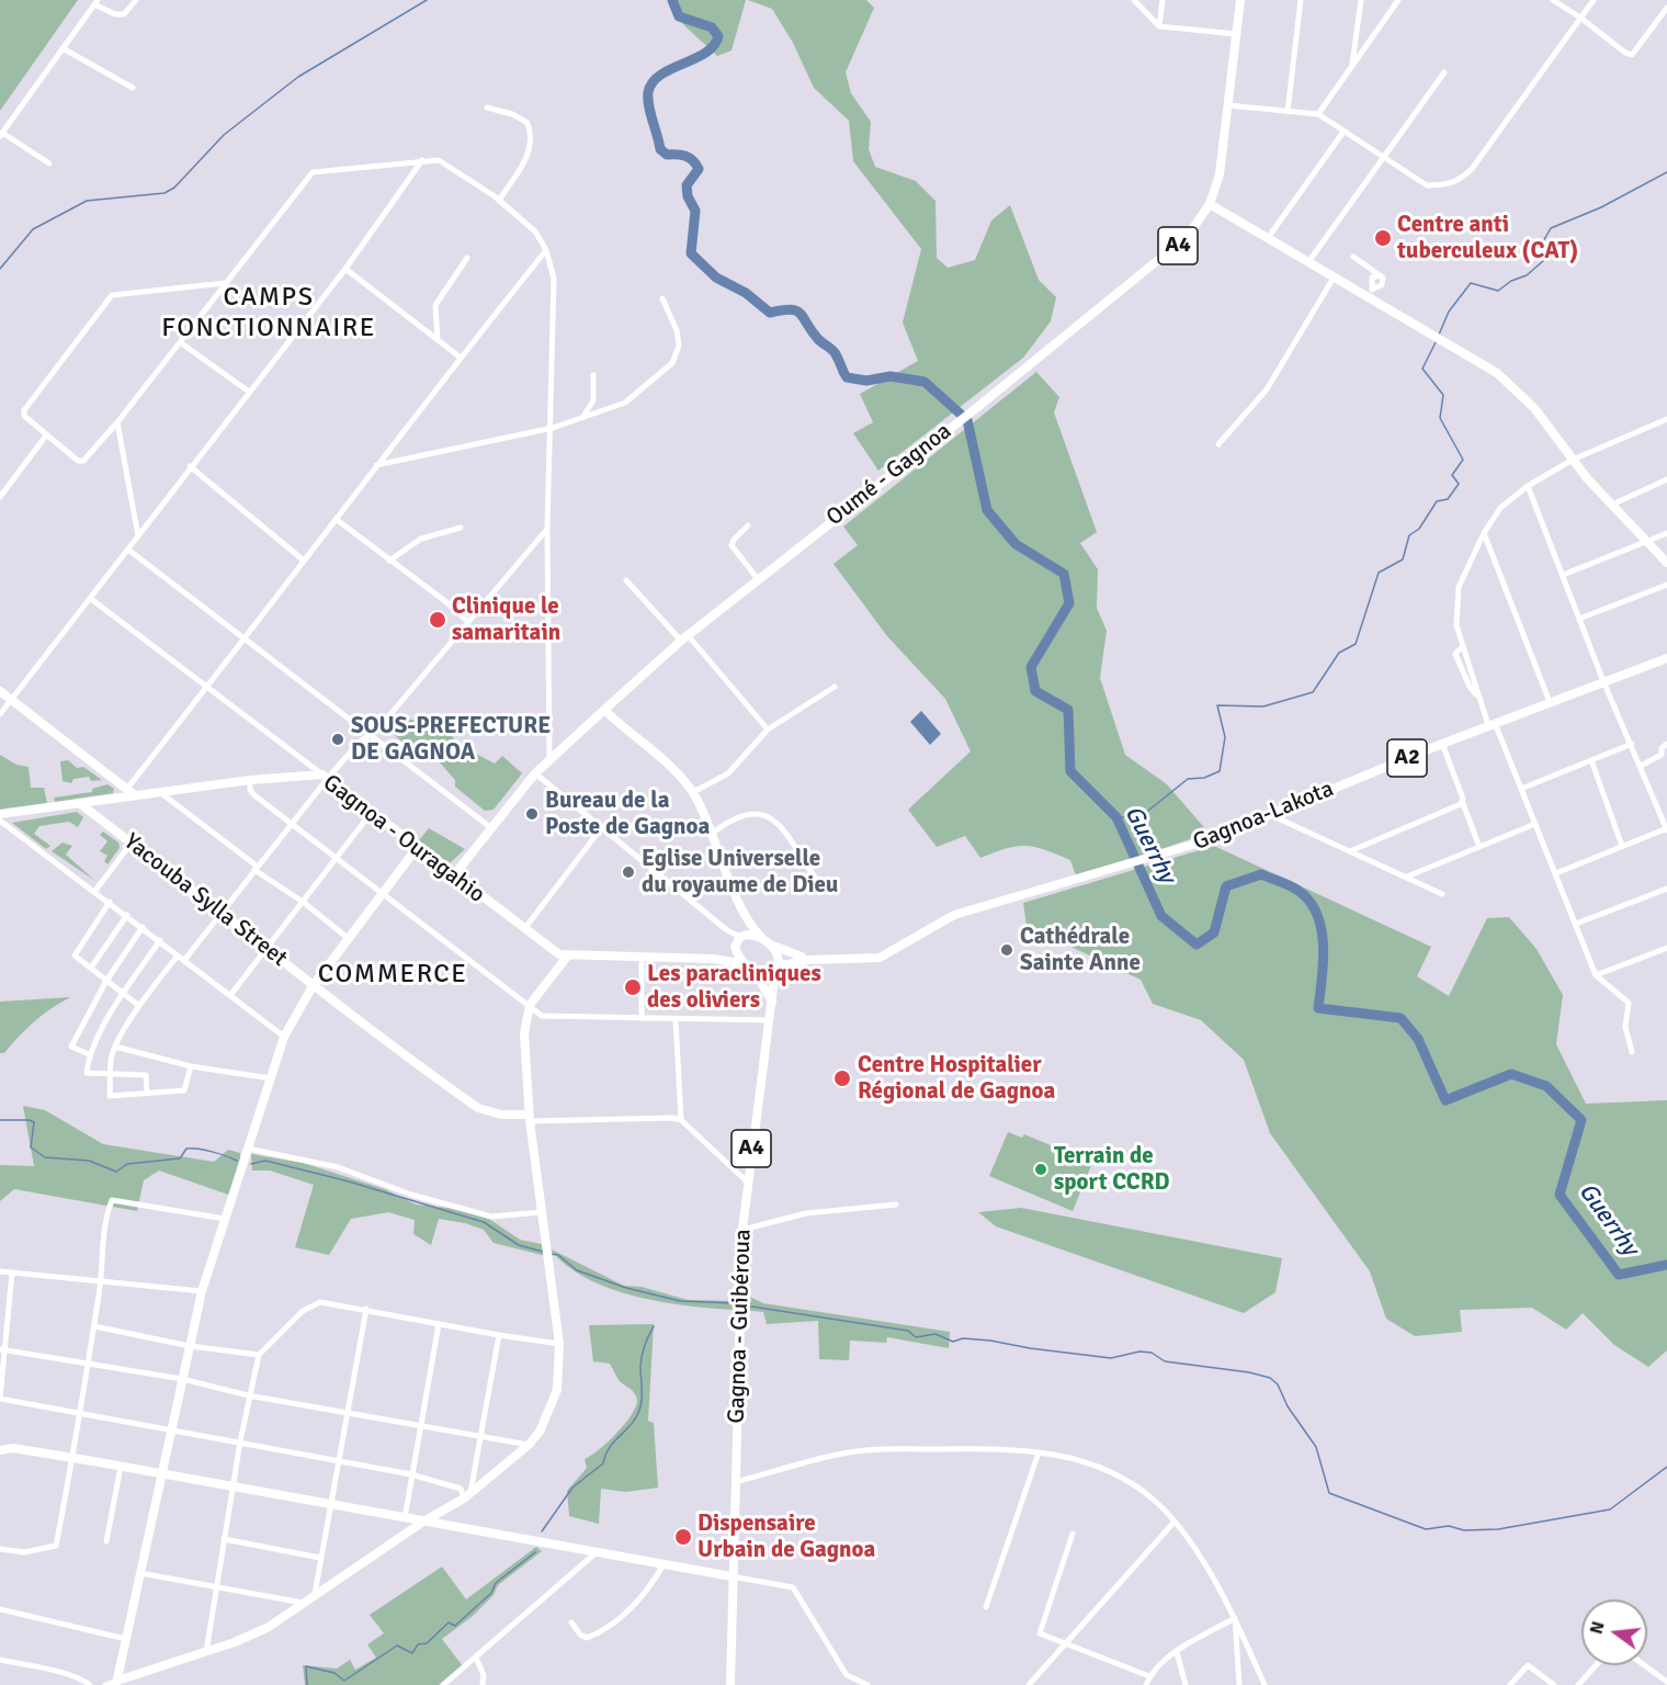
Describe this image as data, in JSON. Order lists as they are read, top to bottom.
{
  "streets": {
    "main road": [
      "A4",
      "Oumé - Gagnoa",
      "A2",
      "Gagnoa-Lakota",
      "Gagnoa - Guibéroua"
    ],
    "street": ["Gagnoa - Ouragahio", "Yacouba Sylla Street"]
  },
  "crossings": [
    ["Gagnoa-Lakota", "Gagnoa - Guibéroua"],
    ["Gagnoa - Ouragahio", "Yacouba Sylla Street"]
  ],
  "districts": ["CAMPS FONCTIONNAIRE", "COMMERCE"],
  "water": ["Guerrhy"],
  "places": [
    "Centre anti tuberculeux (CAT)",
    "Clinique le samaritain",
    "SOUS-PREFECTURE DE GAGNOA",
    "Bureau de la Poste de Gagnoa",
    "Eglise Universelle du royaume de Dieu",
    "Cathédrale Sainte Anne",
    "Les paracliniques des oliviers",
    "Centre Hospitalier Régional de Gagnoa",
    "Terrain de sport CCRD",
    "Dispensaire Urbain de Gagnoa"
  ],
  "north": "left"
}
